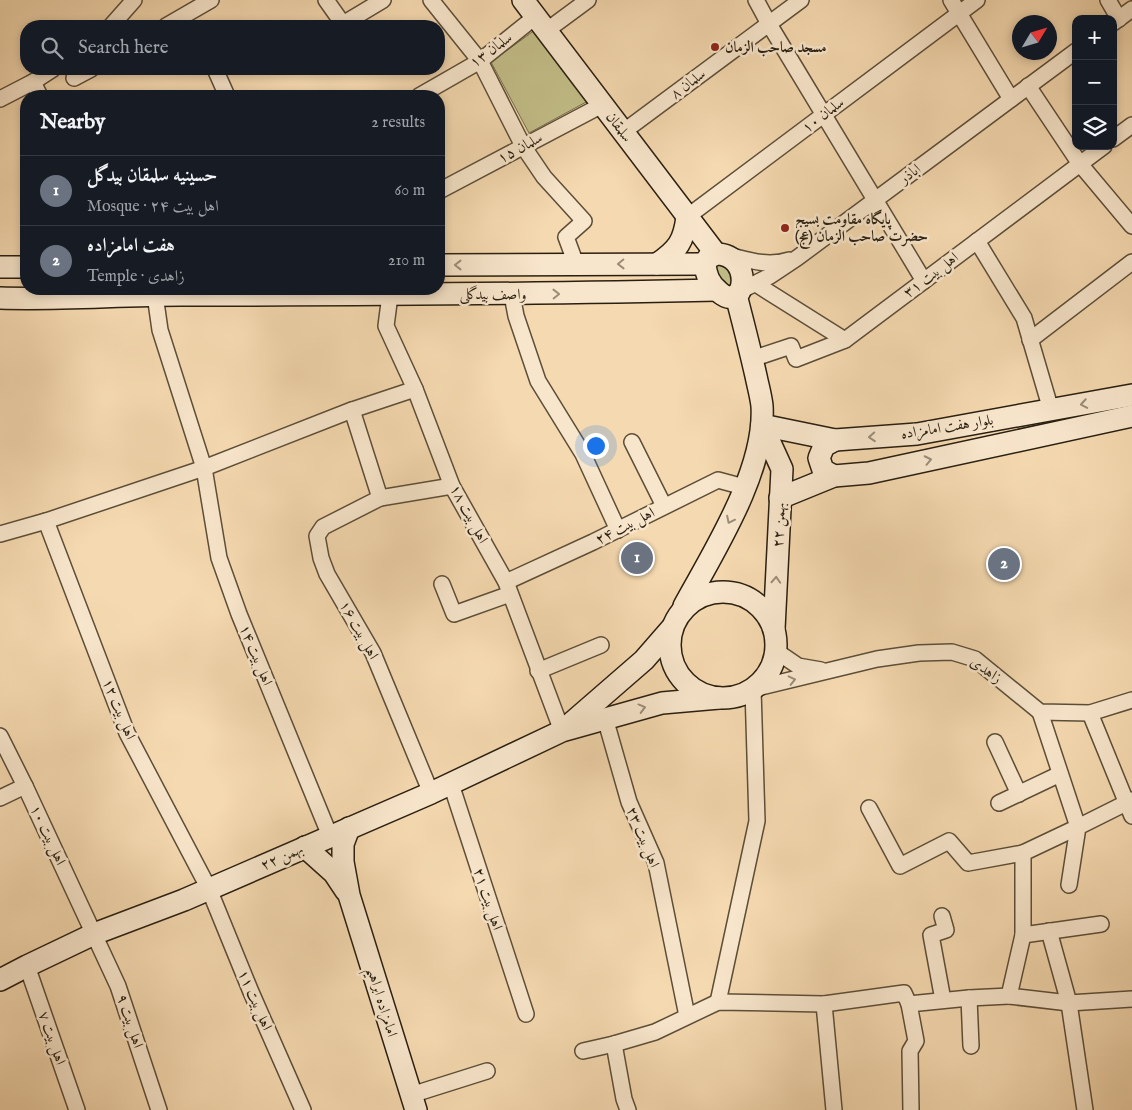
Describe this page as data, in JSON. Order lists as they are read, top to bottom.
{
  "streets": {
    "street": [
      "سلمان ۱۳",
      "سلمان ۸",
      "سلمان ۱۰",
      "سلمقان",
      "سلمان ۱۵",
      "اباذر",
      "اهل بیت ۳۱",
      "واصف بیدگلی",
      "بلوار هفت امامزاده",
      "اهل بیت ۱۸",
      "۲۲ بهمن",
      "اهل بیت ۲۴",
      "اهل بیت ۱۶",
      "اهل بیت ۱۴",
      "زاهدی",
      "اهل بیت ۱۲",
      "اهل بیت ۱۰",
      "اهل بیت ۲۳",
      "اهل بیت ۲۱",
      "اهل بیت ۱۱",
      "امامزاده ابراهیم",
      "اهل بیت ۹",
      "اهل بیت ۷"
    ]
  },
  "crossings": [
    ["سلمان ۱۳", "سلمقان"],
    ["سلمان ۸", "سلمقان"],
    ["سلمان ۱۰", "سلمقان"],
    ["سلمقان", "سلمان ۱۵"],
    ["سلمقان", "واصف بیدگلی"],
    ["اباذر", "واصف بیدگلی"],
    ["اباذر", "۲۲ بهمن"],
    ["اهل بیت ۳۱", "۲۲ بهمن"],
    ["واصف بیدگلی", "اهل بیت ۱۸"],
    ["واصف بیدگلی", "۲۲ بهمن"],
    ["واصف بیدگلی", "اهل بیت ۱۴"],
    ["بلوار هفت امامزاده", "۲۲ بهمن"],
    ["اهل بیت ۱۸", "۲۲ بهمن"],
    ["اهل بیت ۱۸", "اهل بیت ۲۴"],
    ["اهل بیت ۱۸", "اهل بیت ۱۶"],
    ["۲۲ بهمن", "اهل بیت ۲۴"],
    ["۲۲ بهمن", "اهل بیت ۱۶"],
    ["۲۲ بهمن", "اهل بیت ۱۴"],
    ["۲۲ بهمن", "زاهدی"],
    ["۲۲ بهمن", "اهل بیت ۱۲"],
    ["۲۲ بهمن", "اهل بیت ۱۰"],
    ["۲۲ بهمن", "اهل بیت ۲۳"],
    ["۲۲ بهمن", "اهل بیت ۲۱"],
    ["۲۲ بهمن", "اهل بیت ۱۱"],
    ["۲۲ بهمن", "امامزاده ابراهیم"],
    ["۲۲ بهمن", "اهل بیت ۹"],
    ["۲۲ بهمن", "اهل بیت ۷"],
    ["اهل بیت ۱۴", "امامزاده ابراهیم"],
    ["اهل بیت ۱۲", "اهل بیت ۱۱"],
    ["اهل بیت ۱۰", "اهل بیت ۹"]
  ],
  "places": ["مسجد صاحب الزمان", "پایگاه مقاومت بسیج حضرت صاحب الزمان (عج)"],
  "north": "top right",
  "page": {
    "map_buttons": ["+", "−"],
    "search": "Search here",
    "heading": ["Nearby", "2 results"],
    "list": [
      {
        "mark": "1",
        "name": "حسینیه سلمقان بیدگل",
        "note": "Mosque · اهل بیت ۲۴",
        "value": "60 m"
      },
      {
        "mark": "2",
        "name": "هفت امامزاده",
        "note": "Temple · زاهدی",
        "value": "210 m"
      }
    ],
    "pins": ["1", "2"]
  }
}
